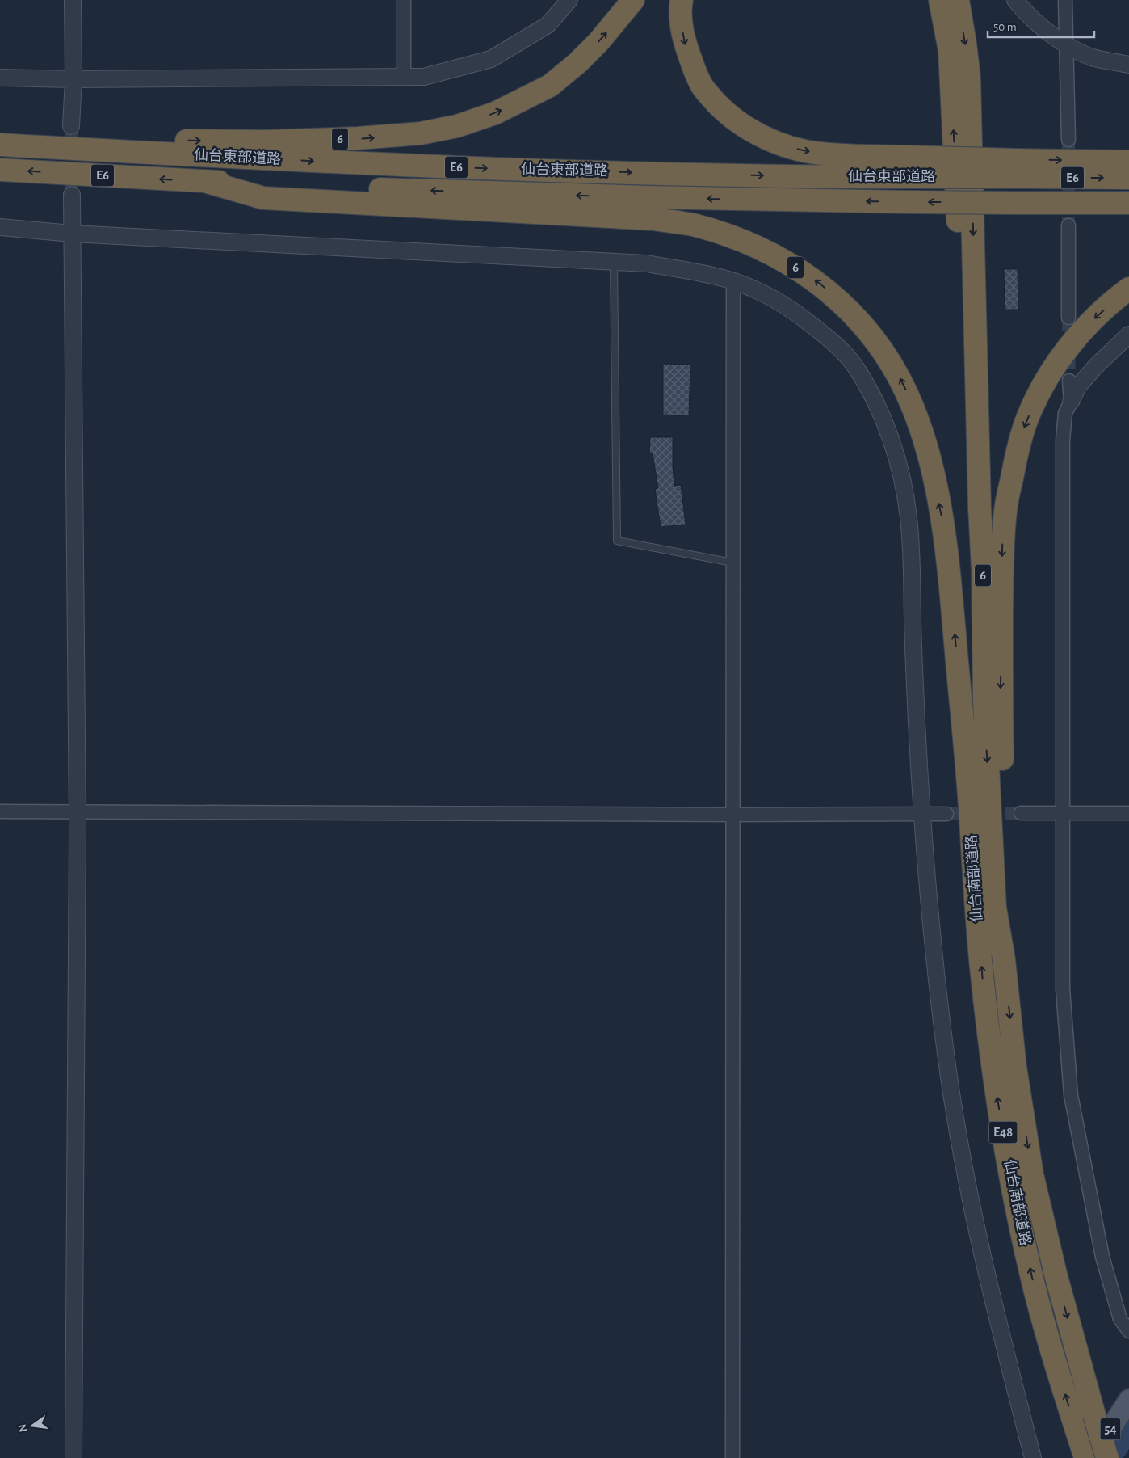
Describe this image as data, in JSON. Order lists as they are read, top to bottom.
{
  "streets": {
    "highway": [
      "6",
      "仙台東部道路",
      "E6",
      "仙台南部道路",
      "E48"
    ],
    "main road": ["54"]
  },
  "crossings": [
    ["6", "仙台東部道路"],
    ["6", "仙台南部道路"]
  ],
  "scale_bar": "50 m",
  "north": "left"
}
